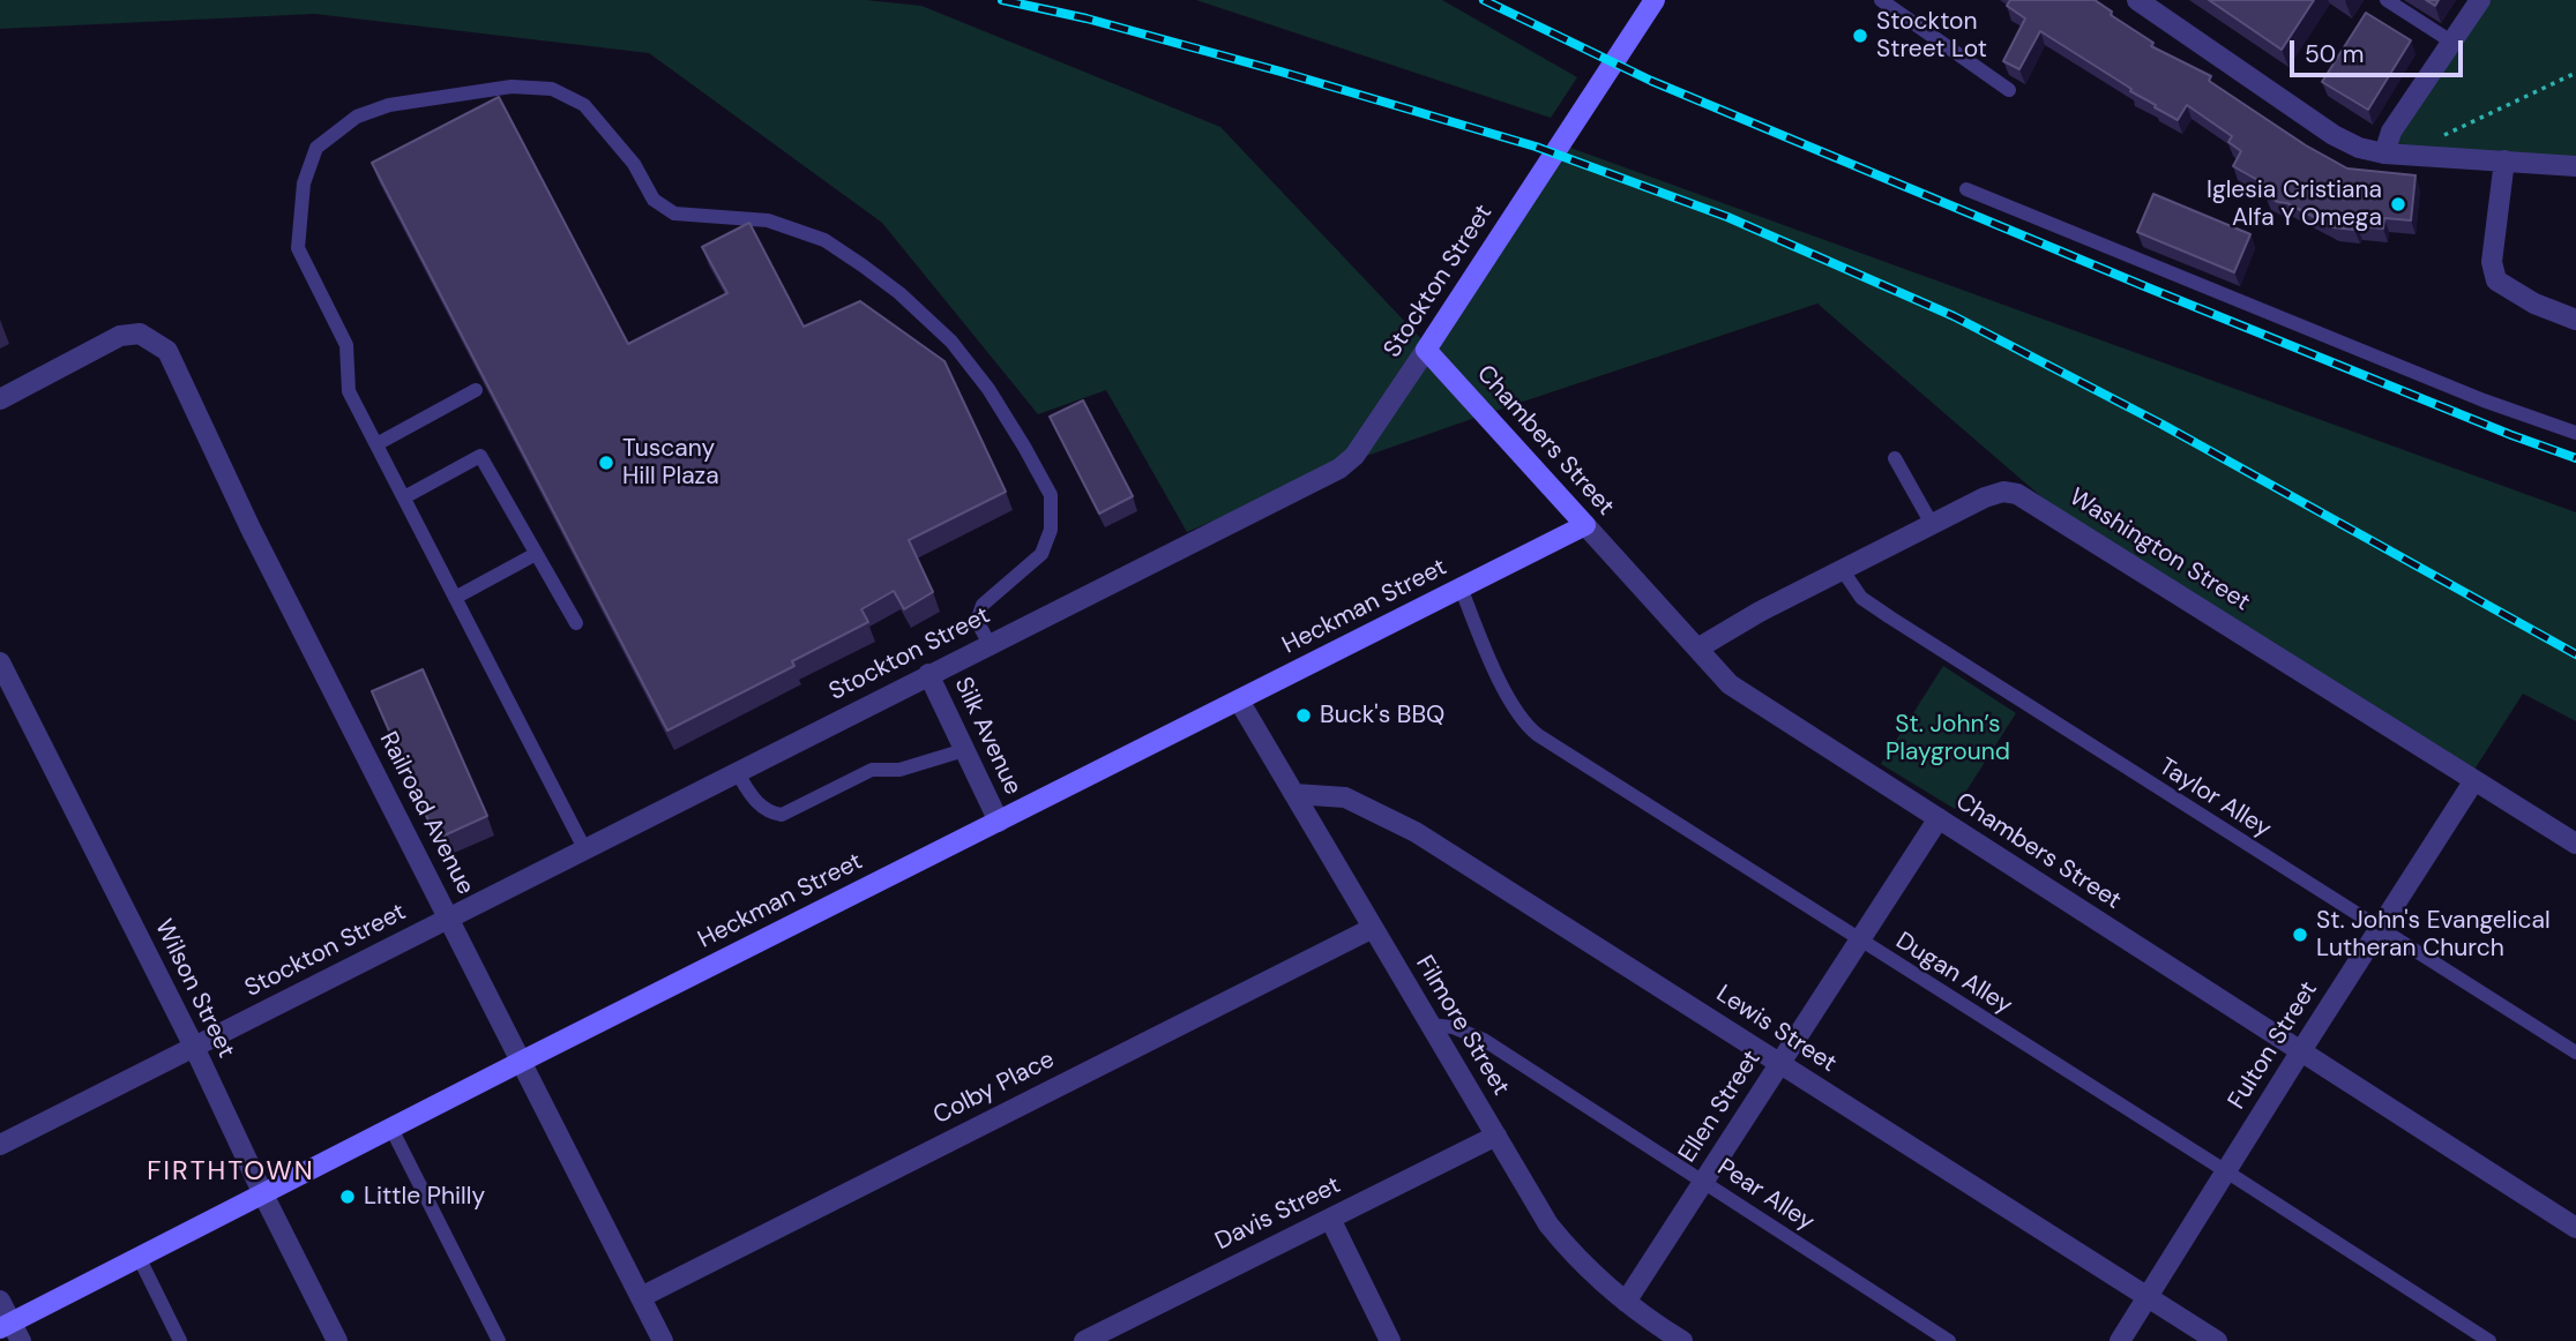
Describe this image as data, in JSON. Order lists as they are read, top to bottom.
{
  "streets": {
    "street": [
      "Stockton Street",
      "Chambers Street",
      "Washington Street",
      "Heckman Street",
      "Silk Avenue",
      "Railroad Avenue",
      "Wilson Street",
      "Filmore Street",
      "Lewis Street",
      "Fulton Street",
      "Colby Place",
      "Ellen Street",
      "Davis Street"
    ],
    "lane": ["Taylor Alley", "Dugan Alley", "Pear Alley"]
  },
  "crossings": [
    ["Stockton Street", "Chambers Street"],
    ["Stockton Street", "Silk Avenue"],
    ["Stockton Street", "Railroad Avenue"],
    ["Stockton Street", "Wilson Street"],
    ["Chambers Street", "Washington Street"],
    ["Chambers Street", "Heckman Street"],
    ["Chambers Street", "Fulton Street"],
    ["Chambers Street", "Ellen Street"],
    ["Washington Street", "Taylor Alley"],
    ["Washington Street", "Fulton Street"],
    ["Heckman Street", "Silk Avenue"],
    ["Heckman Street", "Railroad Avenue"],
    ["Heckman Street", "Dugan Alley"],
    ["Heckman Street", "Wilson Street"],
    ["Heckman Street", "Filmore Street"],
    ["Taylor Alley", "Fulton Street"],
    ["Railroad Avenue", "Colby Place"],
    ["Dugan Alley", "Fulton Street"],
    ["Dugan Alley", "Ellen Street"],
    ["Filmore Street", "Lewis Street"],
    ["Filmore Street", "Colby Place"],
    ["Filmore Street", "Ellen Street"],
    ["Filmore Street", "Pear Alley"],
    ["Filmore Street", "Davis Street"],
    ["Lewis Street", "Fulton Street"],
    ["Lewis Street", "Ellen Street"],
    ["Ellen Street", "Pear Alley"]
  ],
  "districts": ["FIRTHTOWN"],
  "parks": ["St. John’s Playground"],
  "places": [
    "Stockton Street Lot",
    "Iglesia Cristiana Alfa Y Omega",
    "Tuscany Hill Plaza",
    "Buck's BBQ",
    "St. John's Evangelical Lutheran Church",
    "Little Philly"
  ],
  "scale_bar": "50 m"
}
